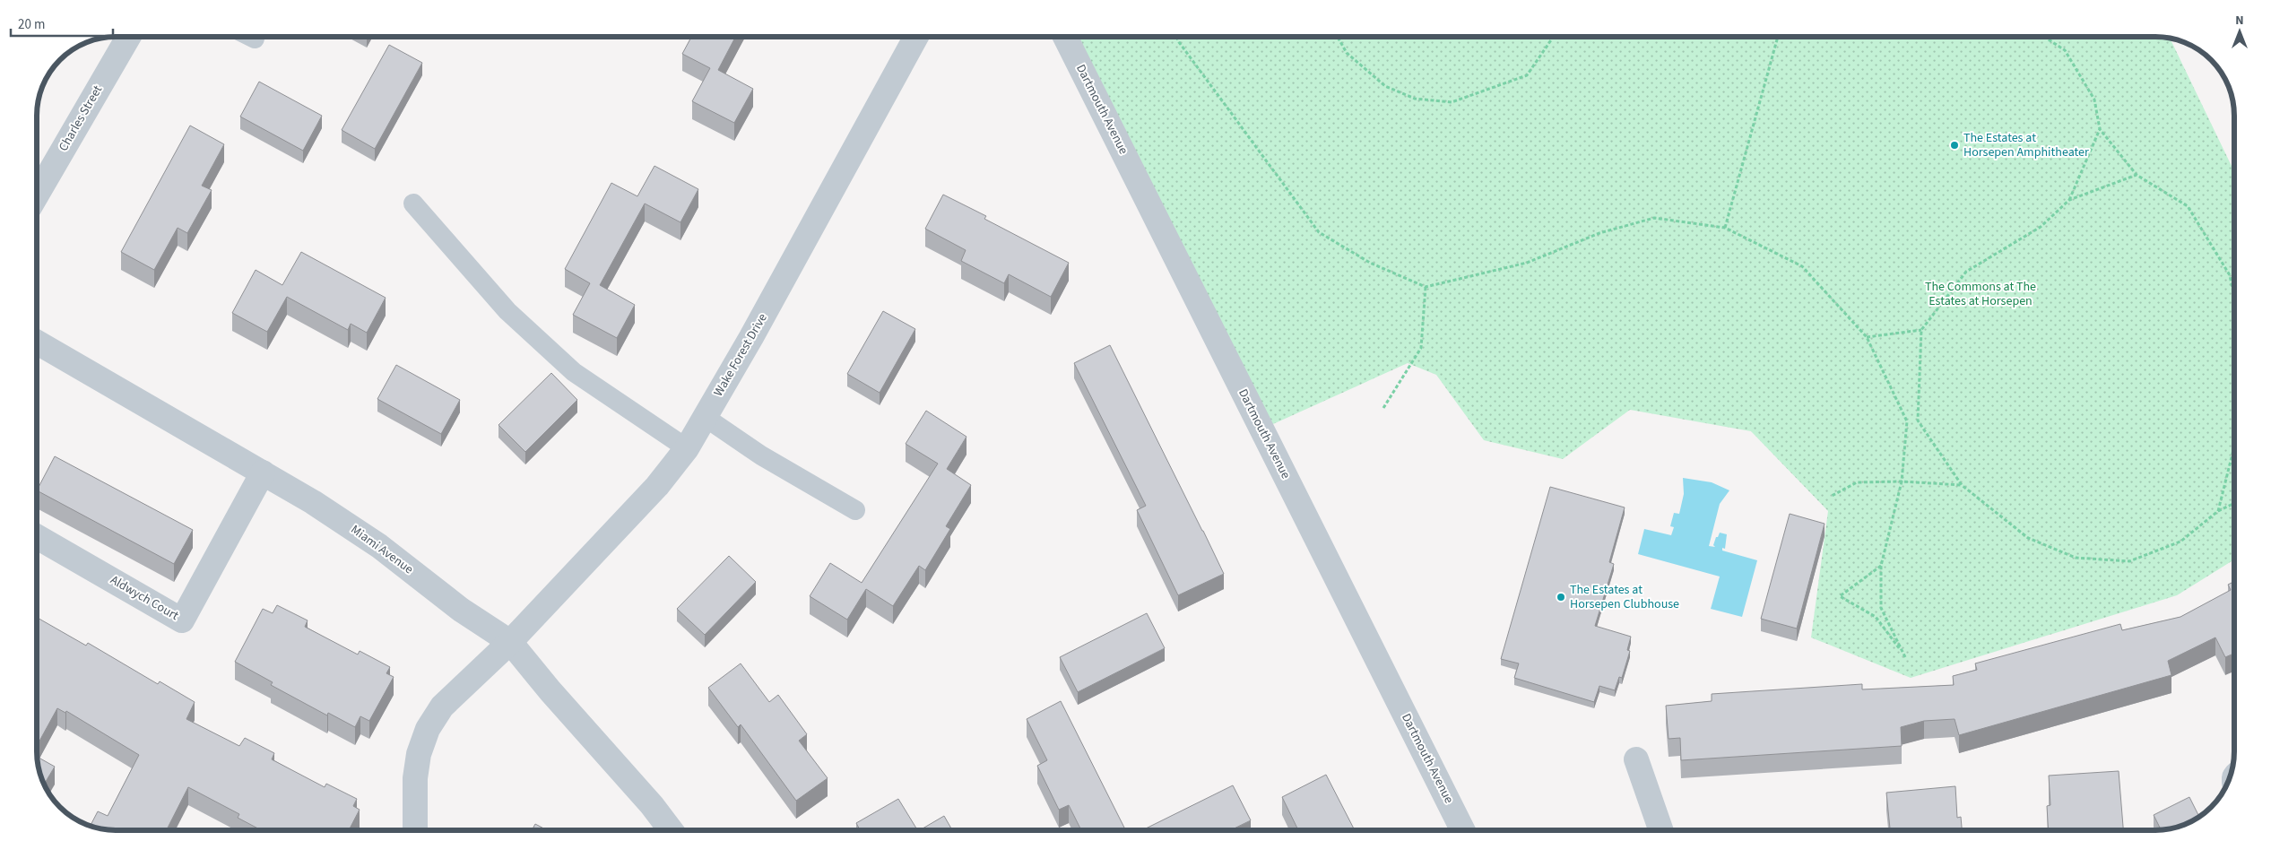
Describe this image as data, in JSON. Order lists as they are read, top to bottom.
{
  "streets": {
    "street": [
      "Dartmouth Avenue",
      "Charles Street",
      "Wake Forest Drive",
      "Miami Avenue",
      "Aldwych Court"
    ]
  },
  "crossings": [
    ["Wake Forest Drive", "Miami Avenue"],
    ["Miami Avenue", "Aldwych Court"]
  ],
  "parks": ["The Commons at The Estates at Horsepen"],
  "places": ["The Estates at Horsepen Amphitheater", "The Estates at Horsepen Clubhouse"],
  "scale_bar": "20 m",
  "north": "top"
}
